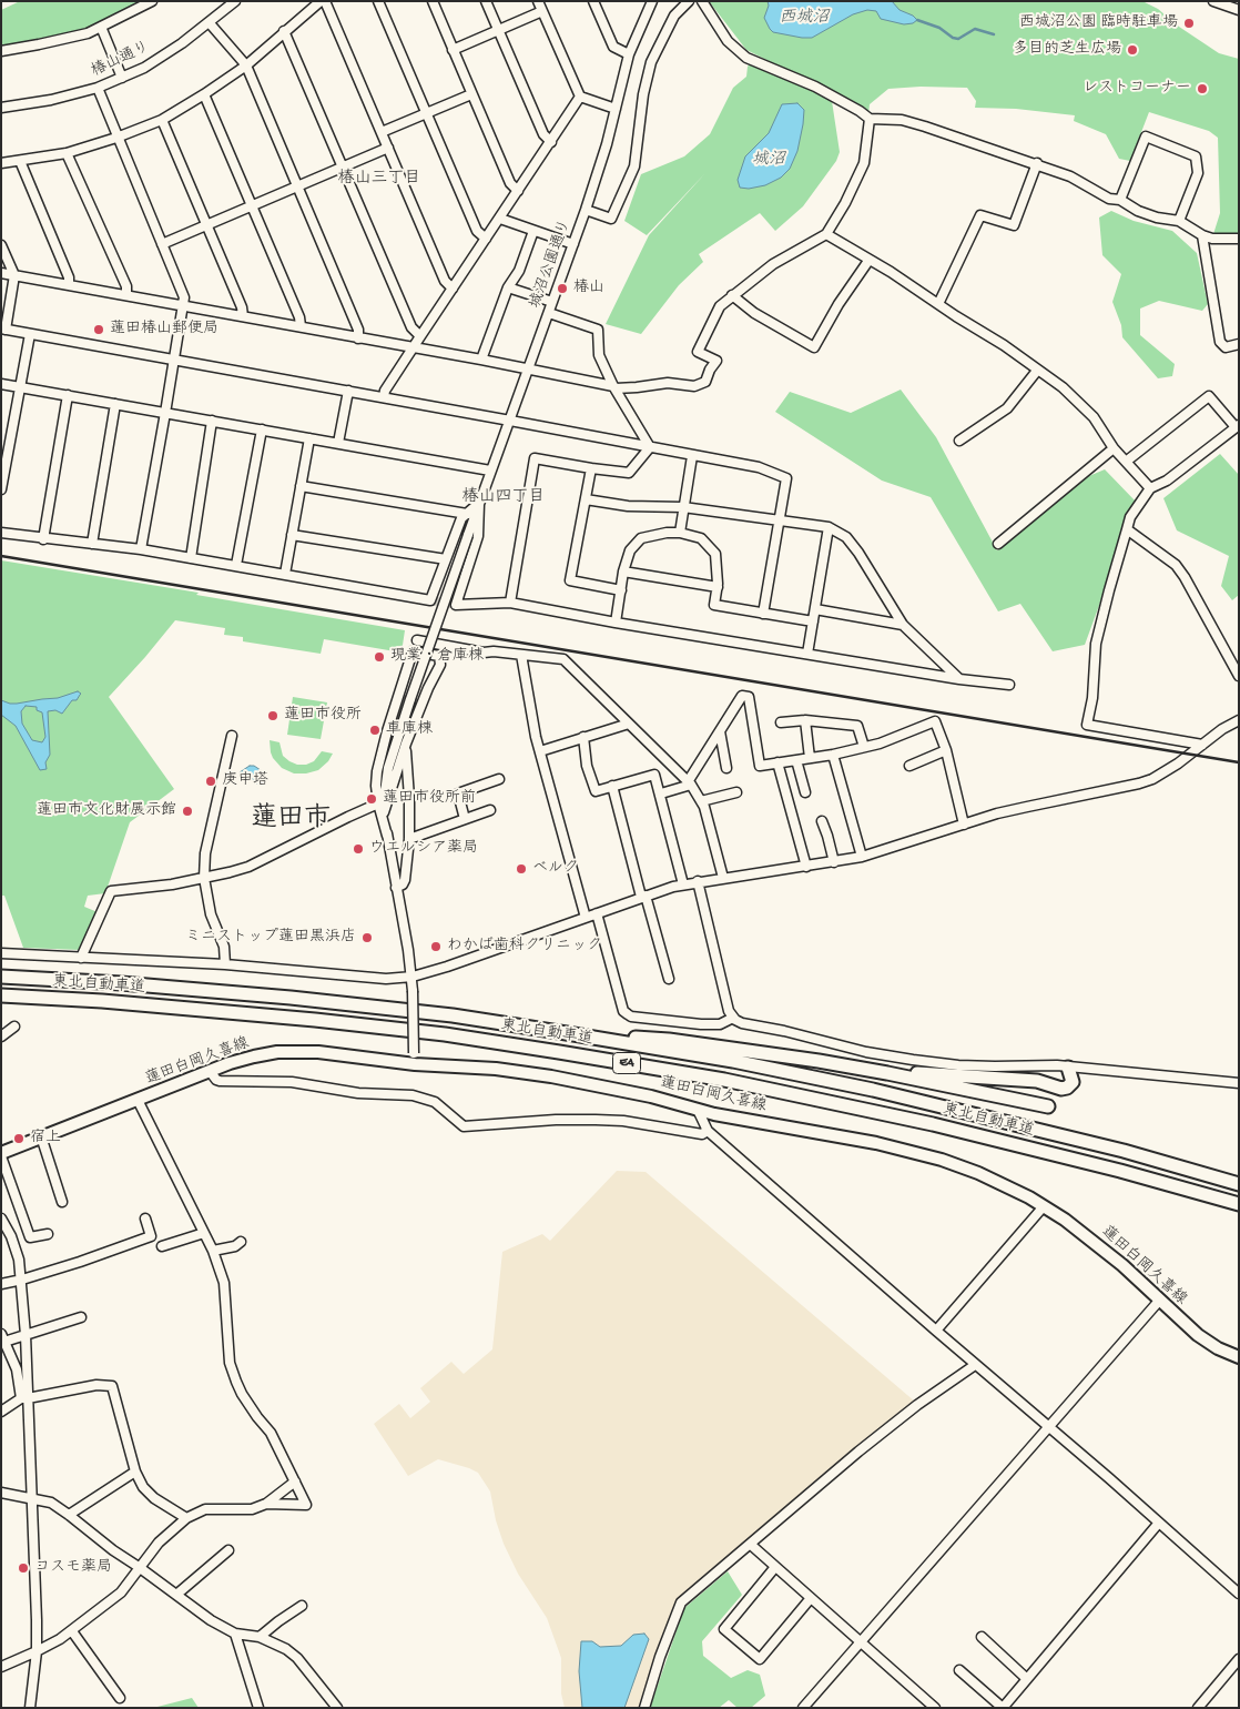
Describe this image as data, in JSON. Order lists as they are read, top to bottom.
{
  "streets": {
    "highway": ["東北自動車道", "E4"],
    "main road": ["蓮田白岡久喜線"],
    "street": ["椿山通り", "城沼公園通り"]
  },
  "districts": ["椿山三丁目", "椿山四丁目", "蓮田市"],
  "water": ["西城沼", "城沼"],
  "places": [
    "西城沼公園 臨時駐車場",
    "多目的芝生広場",
    "レストコーナー",
    "椿山",
    "蓮田椿山郵便局",
    "現業・倉庫棟",
    "蓮田市役所",
    "車庫棟",
    "庚申塔",
    "蓮田市役所前",
    "蓮田市文化財展示館",
    "ウエルシア薬局",
    "ベルク",
    "ミニストップ蓮田黒浜店",
    "わかば歯科クリニック",
    "宿上",
    "コスモ薬局"
  ]
}
